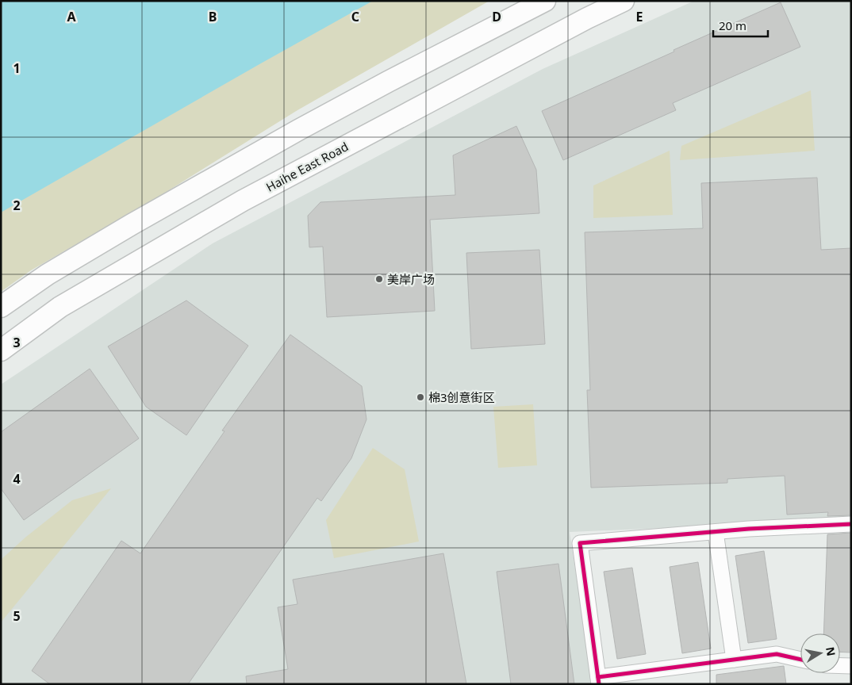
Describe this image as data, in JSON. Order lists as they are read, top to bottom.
{
  "streets": {
    "main road": ["Haihe East Road"]
  },
  "places": ["美岸广场", "棉3创意街区"],
  "scale_bar": "20 m",
  "north": "right",
  "grid": {
    "columns": [
      "A",
      "B",
      "C",
      "D",
      "E"
    ],
    "rows": [
      "1",
      "2",
      "3",
      "4",
      "5"
    ]
  }
}
